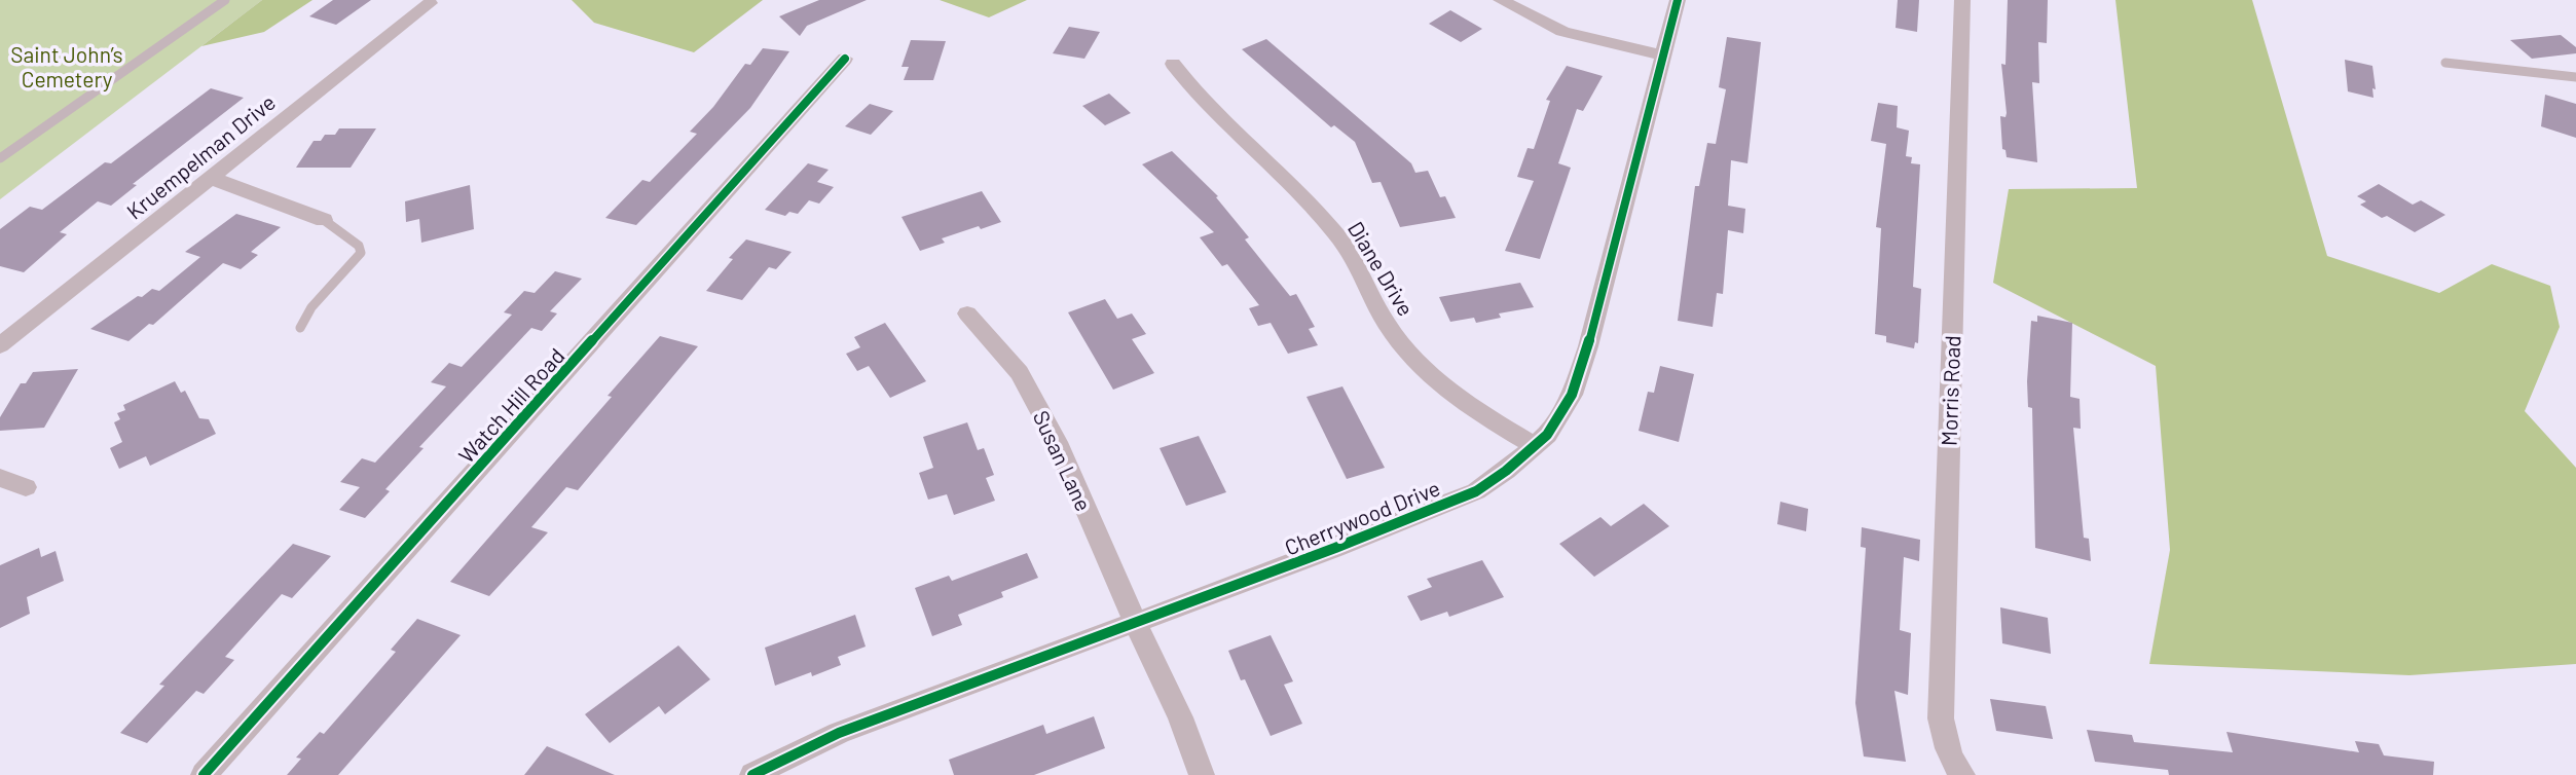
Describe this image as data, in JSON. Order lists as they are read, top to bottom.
{
  "streets": {
    "street": [
      "Kruempelman Drive",
      "Diane Drive",
      "Morris Road",
      "Watch Hill Road",
      "Susan Lane",
      "Cherrywood Drive"
    ]
  },
  "crossings": [
    ["Diane Drive", "Cherrywood Drive"],
    ["Susan Lane", "Cherrywood Drive"]
  ],
  "parks": ["Saint John’s Cemetery"]
}
